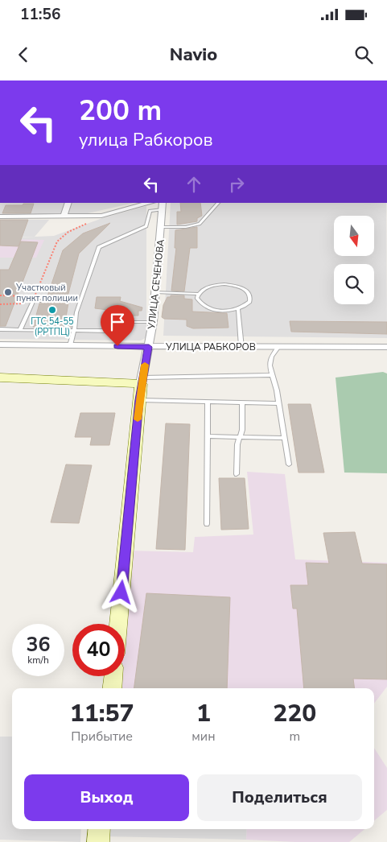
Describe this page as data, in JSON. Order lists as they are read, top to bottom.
{
  "streets": {
    "street": ["УЛИЦА СЕЧЕНОВА", "УЛИЦА РАБКОРОВ"]
  },
  "crossings": [
    ["УЛИЦА СЕЧЕНОВА", "УЛИЦА РАБКОРОВ"]
  ],
  "places": ["Участковый пункт полиции", "ГТС 54-55 (РРТПЦ)"],
  "north": "bottom",
  "page": {
    "status": "11:56",
    "header": "Navio",
    "turn": ["200 m", "улица Рабкоров"],
    "speed": "36 km/h",
    "limit": "40",
    "eta": [
      "11:57",
      "Прибытие",
      "1",
      "мин",
      "220",
      "m"
    ],
    "buttons": ["Выход", "Поделиться"]
  }
}
